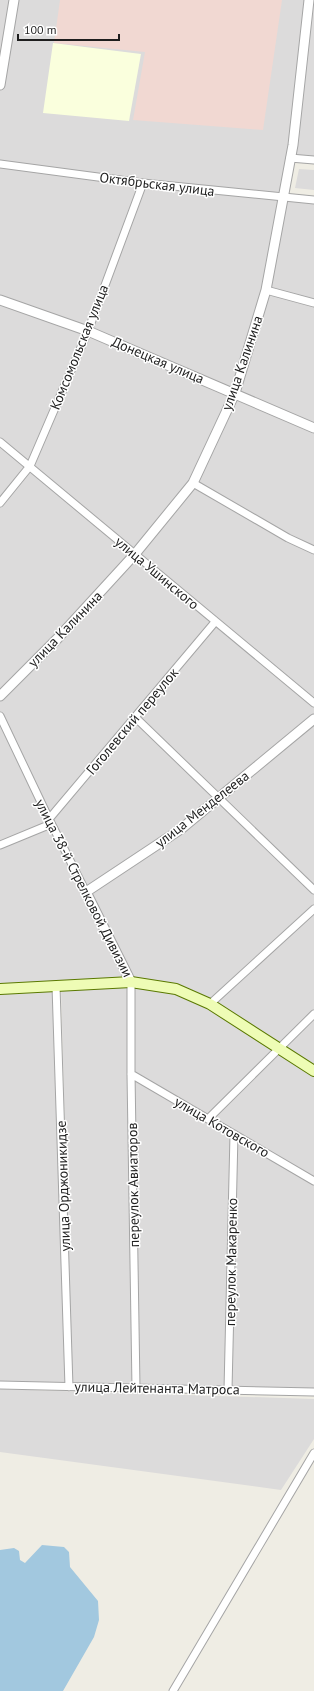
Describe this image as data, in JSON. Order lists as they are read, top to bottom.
{
  "streets": {
    "main road": ["улица 38-й Стрелковой Дивизии"],
    "street": [
      "Октябрьская улица",
      "Комсомольская улица",
      "Донецкая улица",
      "улица Калинина",
      "улица Ушинского",
      "Гоголевский переулок",
      "улица Менделеева",
      "улица Котовского",
      "переулок Авиаторов",
      "улица Орджоникидзе",
      "переулок Макаренко",
      "улица Лейтенанта Матроса"
    ]
  },
  "crossings": [
    ["Октябрьская улица", "Комсомольская улица"],
    ["Октябрьская улица", "улица Калинина"],
    ["Комсомольская улица", "Донецкая улица"],
    ["Комсомольская улица", "улица Ушинского"],
    ["Донецкая улица", "улица Калинина"],
    ["улица Калинина", "улица Ушинского"],
    ["улица Ушинского", "Гоголевский переулок"],
    ["Гоголевский переулок", "улица 38-й Стрелковой Дивизии"],
    ["улица Менделеева", "улица 38-й Стрелковой Дивизии"],
    ["улица 38-й Стрелковой Дивизии", "переулок Авиаторов"],
    ["улица Котовского", "переулок Авиаторов"],
    ["улица Котовского", "переулок Макаренко"],
    ["переулок Авиаторов", "улица Лейтенанта Матроса"],
    ["улица Орджоникидзе", "улица Лейтенанта Матроса"],
    ["переулок Макаренко", "улица Лейтенанта Матроса"]
  ],
  "scale_bar": "100 m"
}
